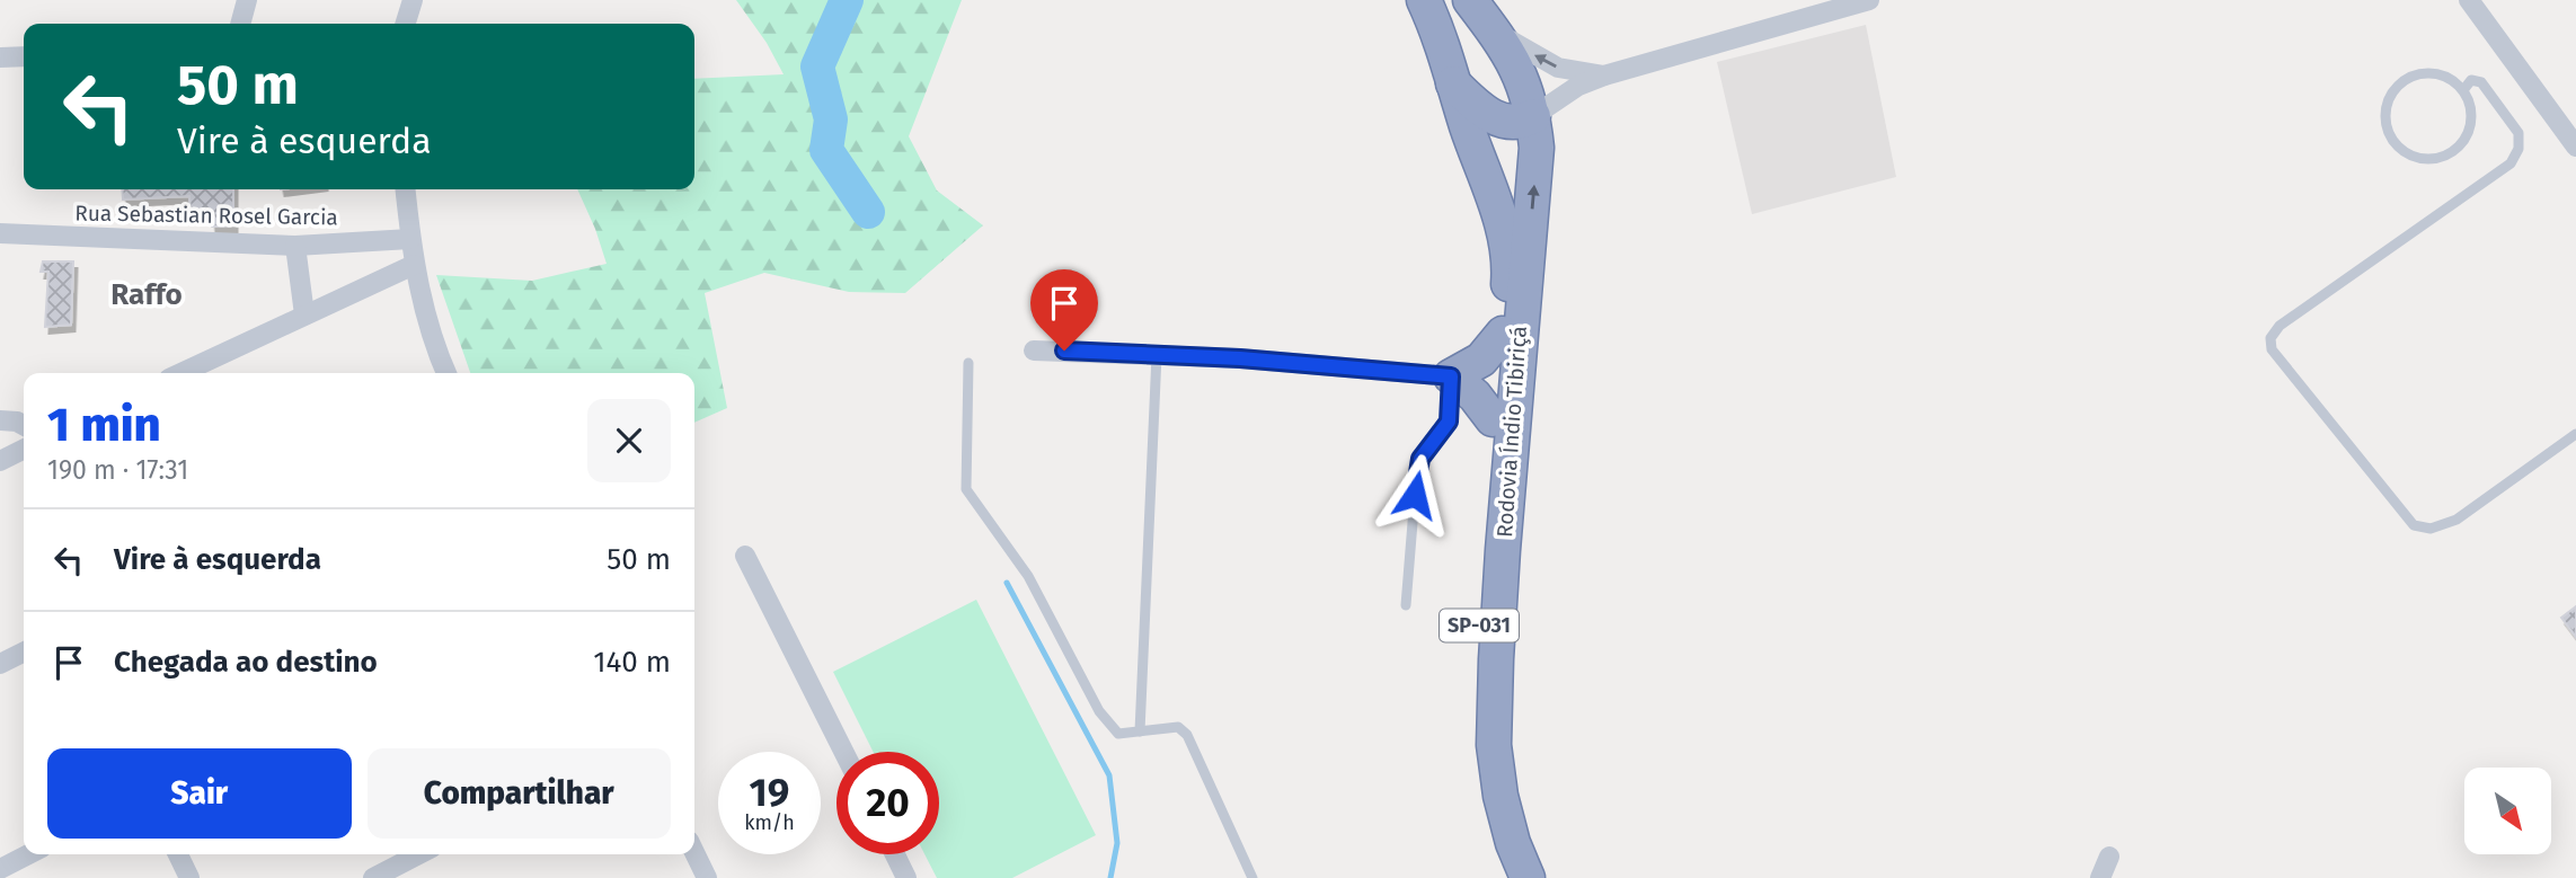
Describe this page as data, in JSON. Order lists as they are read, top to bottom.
{
  "streets": {
    "highway": ["Rodovia Índio Tibiriçá", "SP-031"],
    "street": ["Rua Sebastian Rosel Garcia"]
  },
  "districts": ["Raffo"],
  "north": "bottom right",
  "page": {
    "turn": ["50 m", "Vire à esquerda"],
    "heading": ["1 min", "190 m · 17:31"],
    "list": [
      {
        "name": "Vire à esquerda",
        "value": "50 m"
      },
      {
        "name": "Chegada ao destino",
        "value": "140 m"
      }
    ],
    "buttons": ["Sair", "Compartilhar"],
    "speed": "19 km/h",
    "limit": "20"
  }
}
